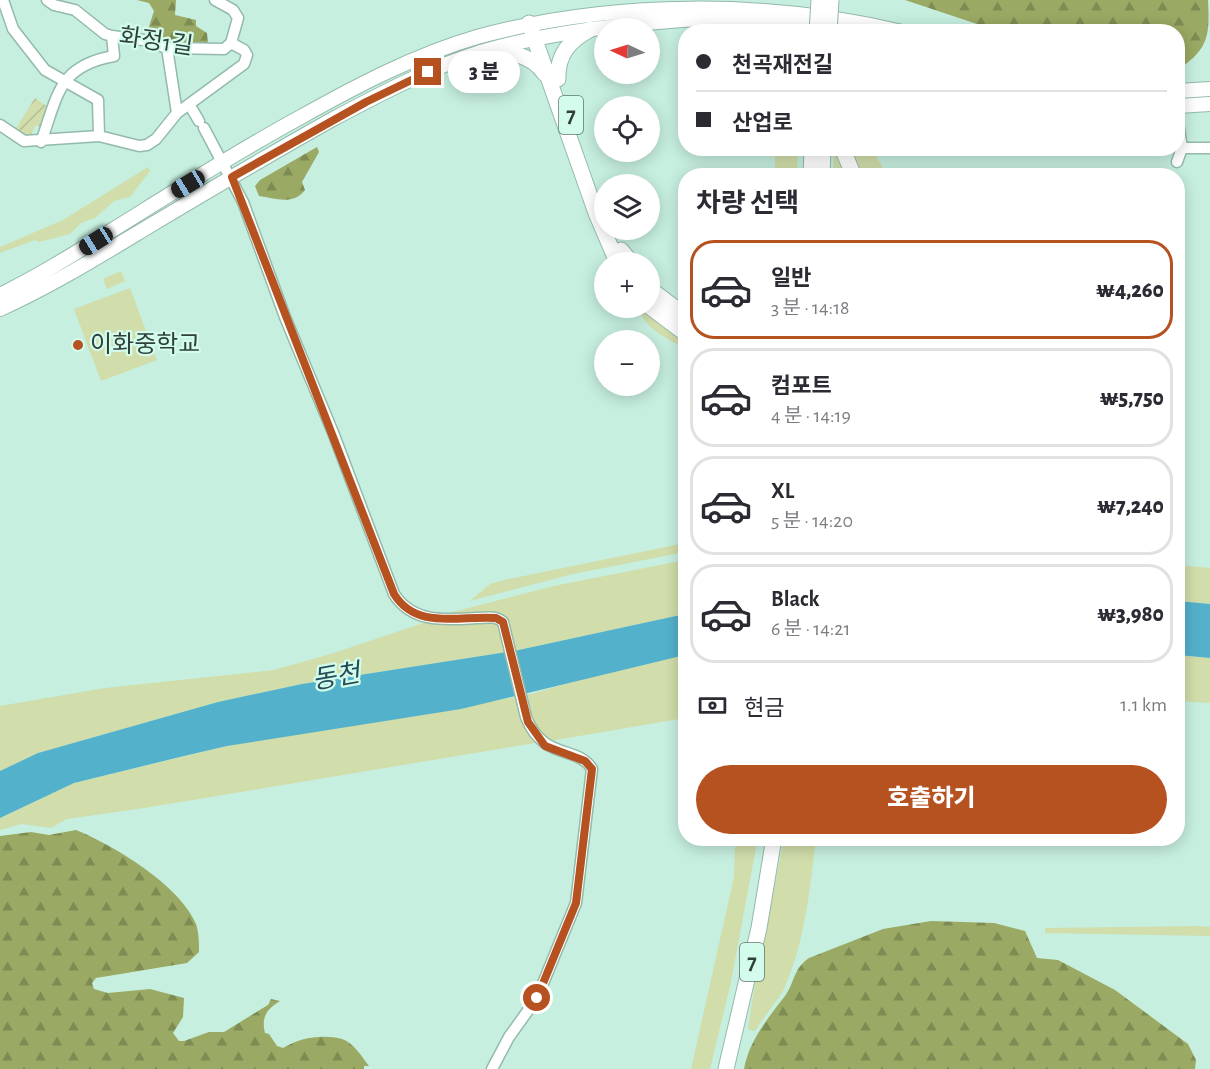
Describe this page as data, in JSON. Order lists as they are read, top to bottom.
{
  "streets": {
    "highway": ["7"],
    "street": ["화정1길"]
  },
  "water": ["동천"],
  "places": ["이화중학교"],
  "north": "left",
  "page": {
    "map_buttons": ["+", "−"],
    "banner": ["천곡재전길", "산업로"],
    "bubble": "3 분",
    "heading": "차량 선택",
    "list": [
      {
        "name": "일반",
        "note": "3 분 · 14:18",
        "value": "₩4,260"
      },
      {
        "name": "컴포트",
        "note": "4 분 · 14:19",
        "value": "₩5,750"
      },
      {
        "name": "XL",
        "note": "5 분 · 14:20",
        "value": "₩7,240"
      },
      {
        "name": "Black",
        "note": "6 분 · 14:21",
        "value": "₩3,980"
      }
    ],
    "pay": ["현금", "1.1 km"],
    "buttons": "호출하기"
  }
}
